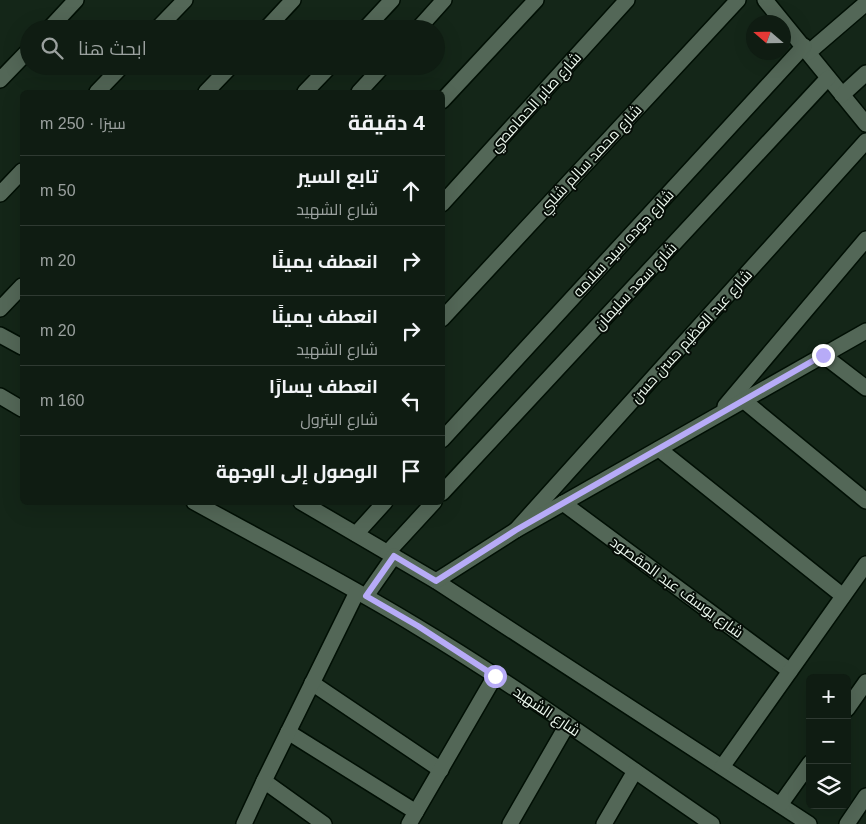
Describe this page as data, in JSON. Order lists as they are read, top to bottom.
{
  "streets": {
    "street": [
      "شارع صابر الحمامصي",
      "شارع محمد سالم شلبي",
      "شارع جوده سيد سلامه",
      "شارع سعد سليمان",
      "شارع عبد العظيم حسن حسن",
      "شارع يوسف عبد المقصود",
      "شارع الشهيد"
    ]
  },
  "north": "left",
  "page": {
    "search": "ابحث هنا",
    "heading": ["4 دقيقة", "سيرًا · 250 m"],
    "list": [
      ["تابع السير", "شارع الشهيد", "50 m"],
      ["انعطف يمينًا", "20 m"],
      ["انعطف يمينًا", "شارع الشهيد", "20 m"],
      ["انعطف يسارًا", "شارع البترول", "160 m"],
      "الوصول إلى الوجهة"
    ],
    "map_buttons": ["+", "−"]
  }
}
